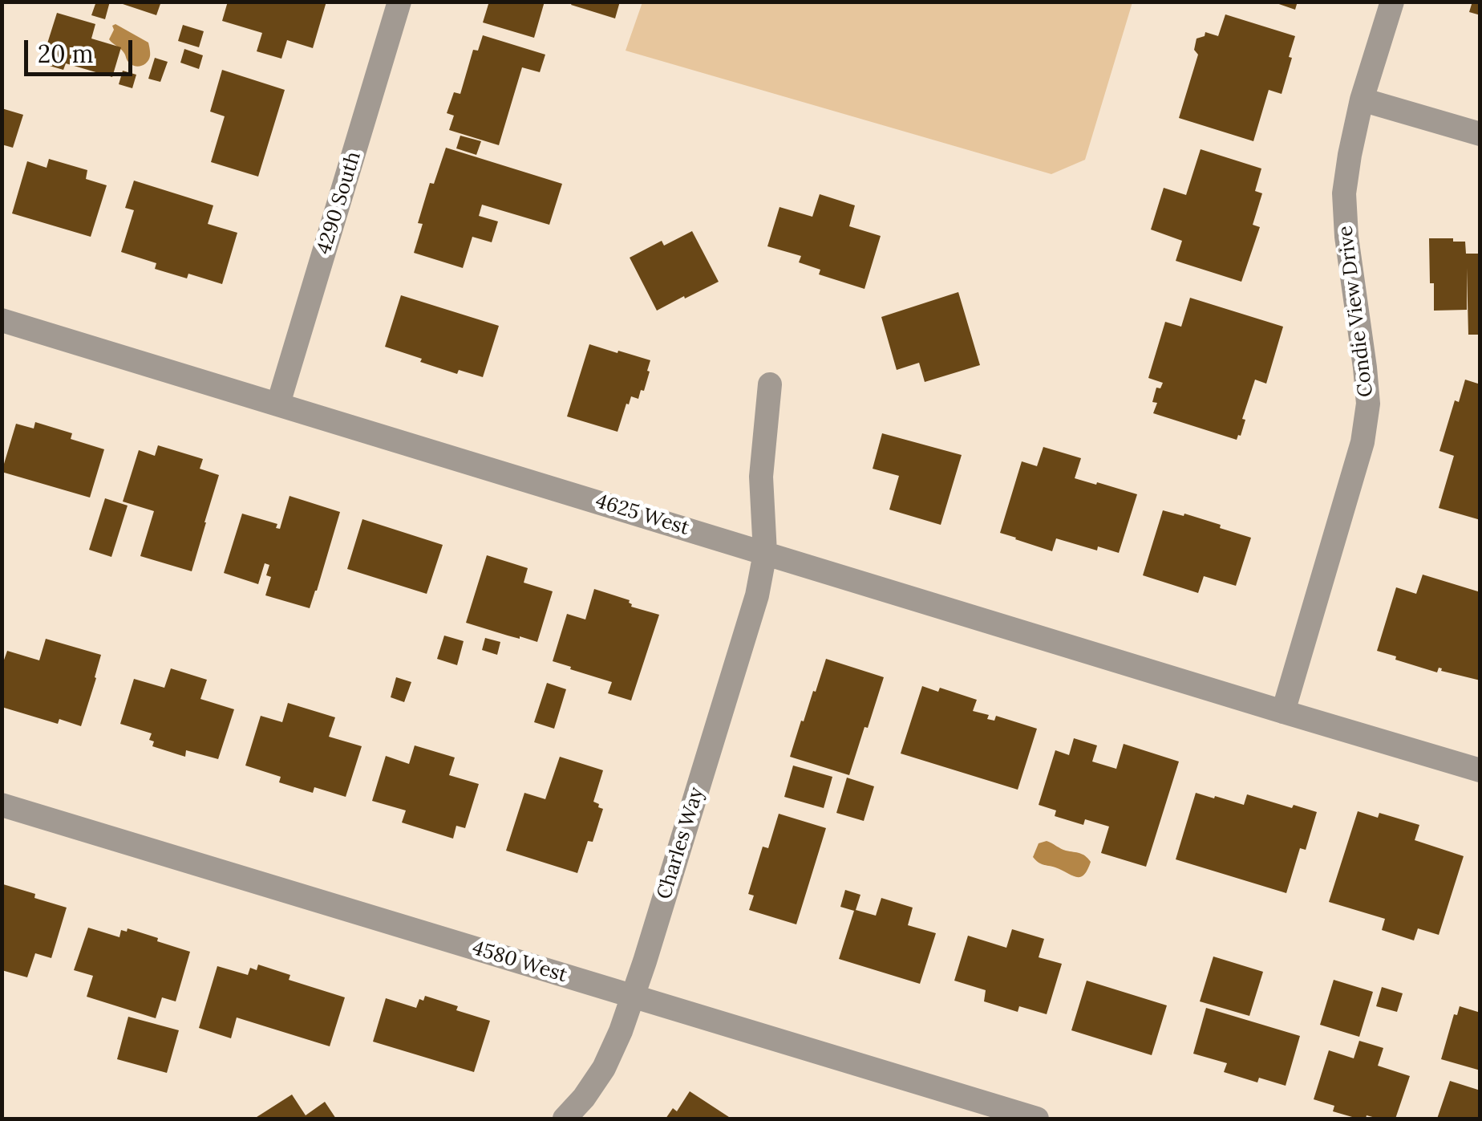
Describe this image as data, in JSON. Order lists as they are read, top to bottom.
{
  "streets": {
    "street": [
      "4290 South",
      "Condie View Drive",
      "4625 West",
      "Charles Way",
      "4580 West"
    ]
  },
  "crossings": [
    ["4290 South", "4625 West"],
    ["Condie View Drive", "4625 West"],
    ["4625 West", "Charles Way"],
    ["Charles Way", "4580 West"]
  ],
  "scale_bar": "20 m"
}
